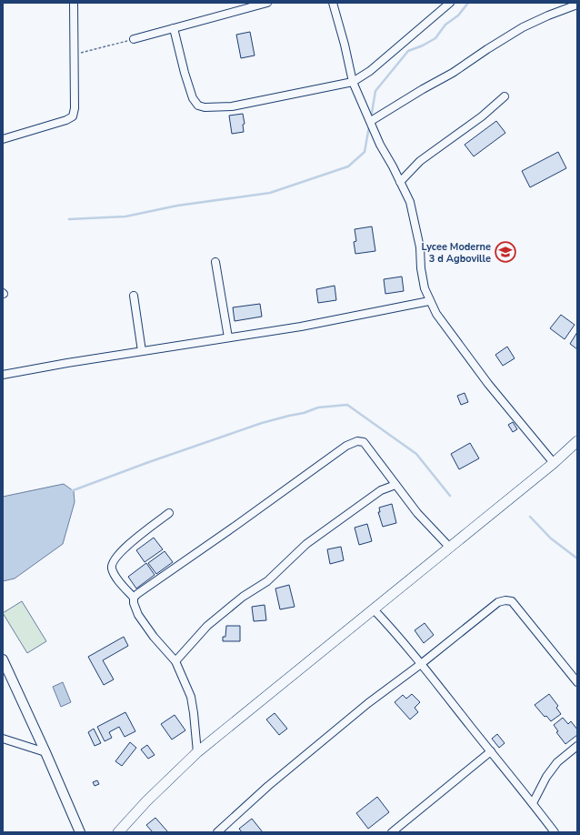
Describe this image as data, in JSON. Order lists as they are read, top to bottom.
{
  "places": {
    "school or university": ["Lycee Moderne 3 d Agboville"]
  }
}
